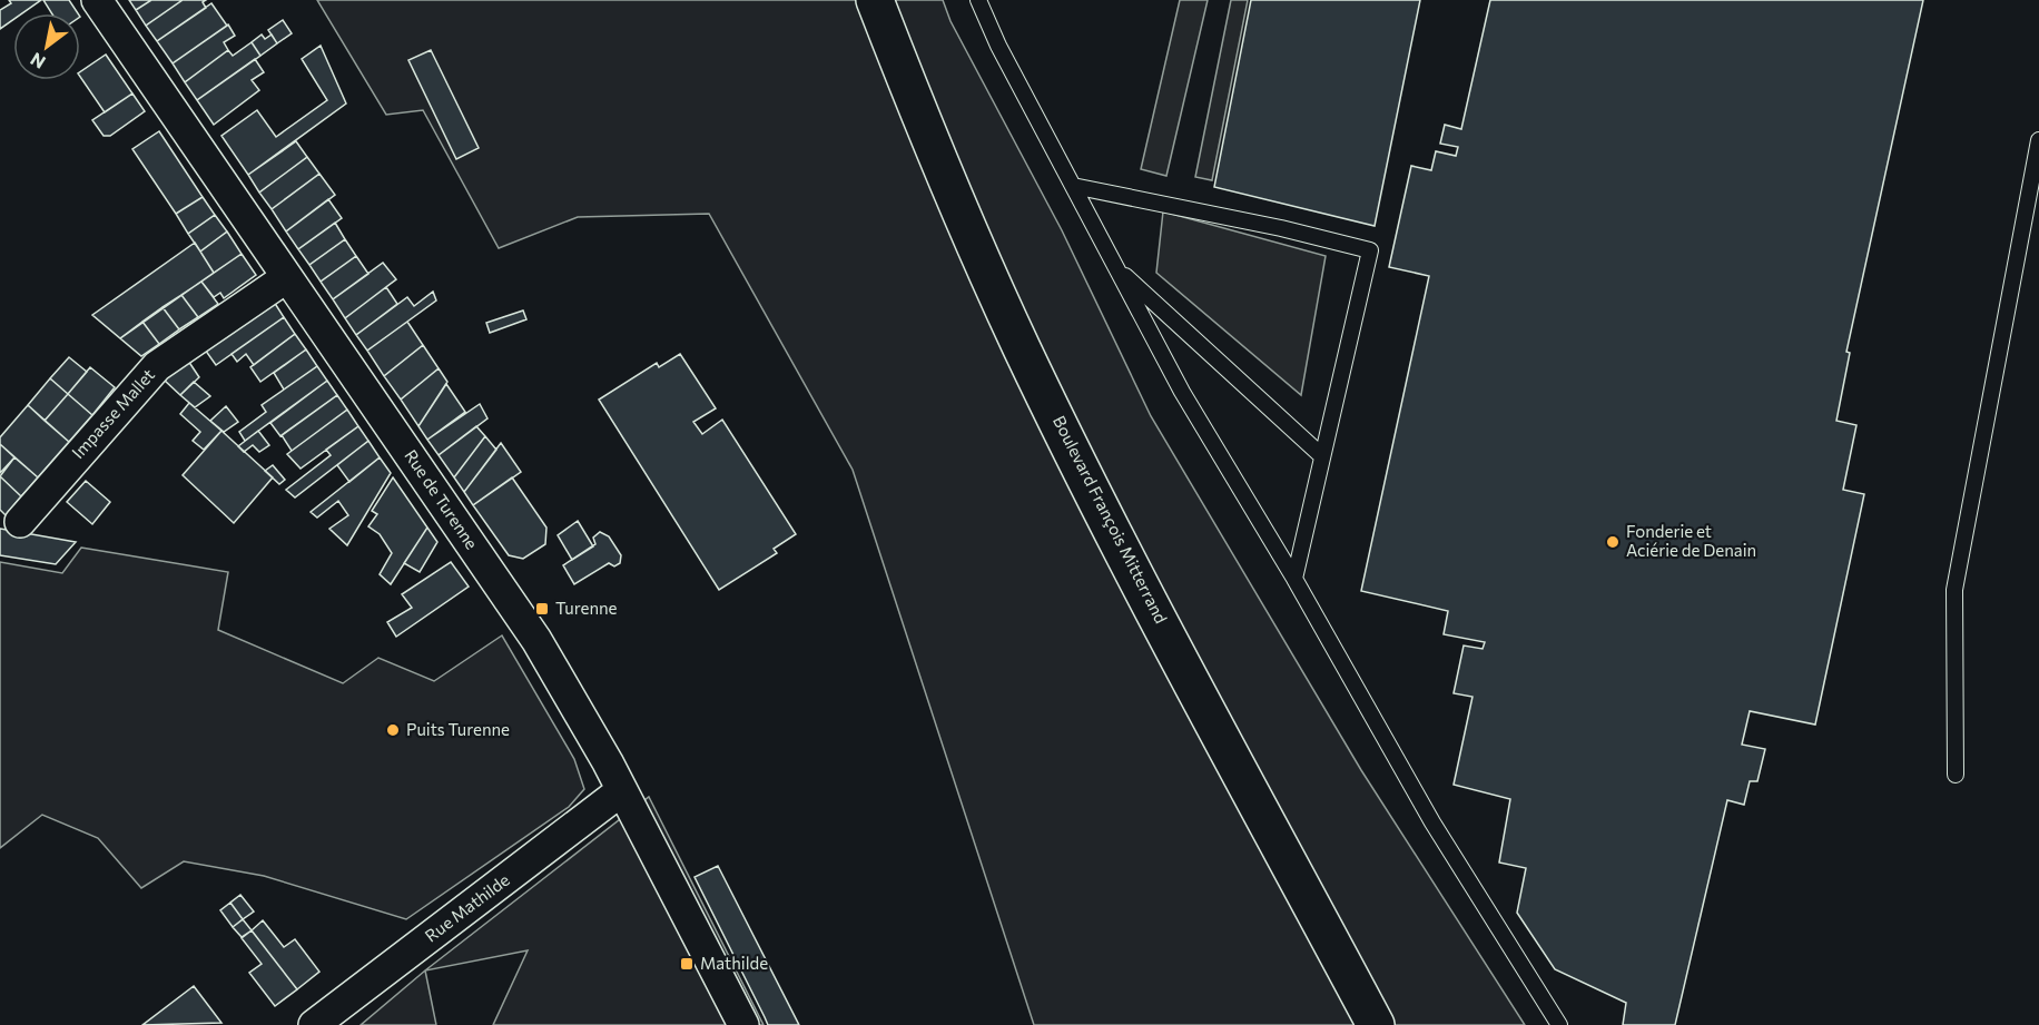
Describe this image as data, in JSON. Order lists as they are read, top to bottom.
{
  "streets": {
    "main road": ["Boulevard François Mitterrand"],
    "street": ["Impasse Mallet", "Rue de Turenne", "Rue Mathilde"]
  },
  "crossings": [
    ["Impasse Mallet", "Rue de Turenne"],
    ["Rue de Turenne", "Rue Mathilde"]
  ],
  "places": {
    "other": ["Fonderie et Aciérie de Denain", "Puits Turenne"],
    "transit": ["Turenne", "Mathilde"]
  },
  "north": "bottom left"
}
